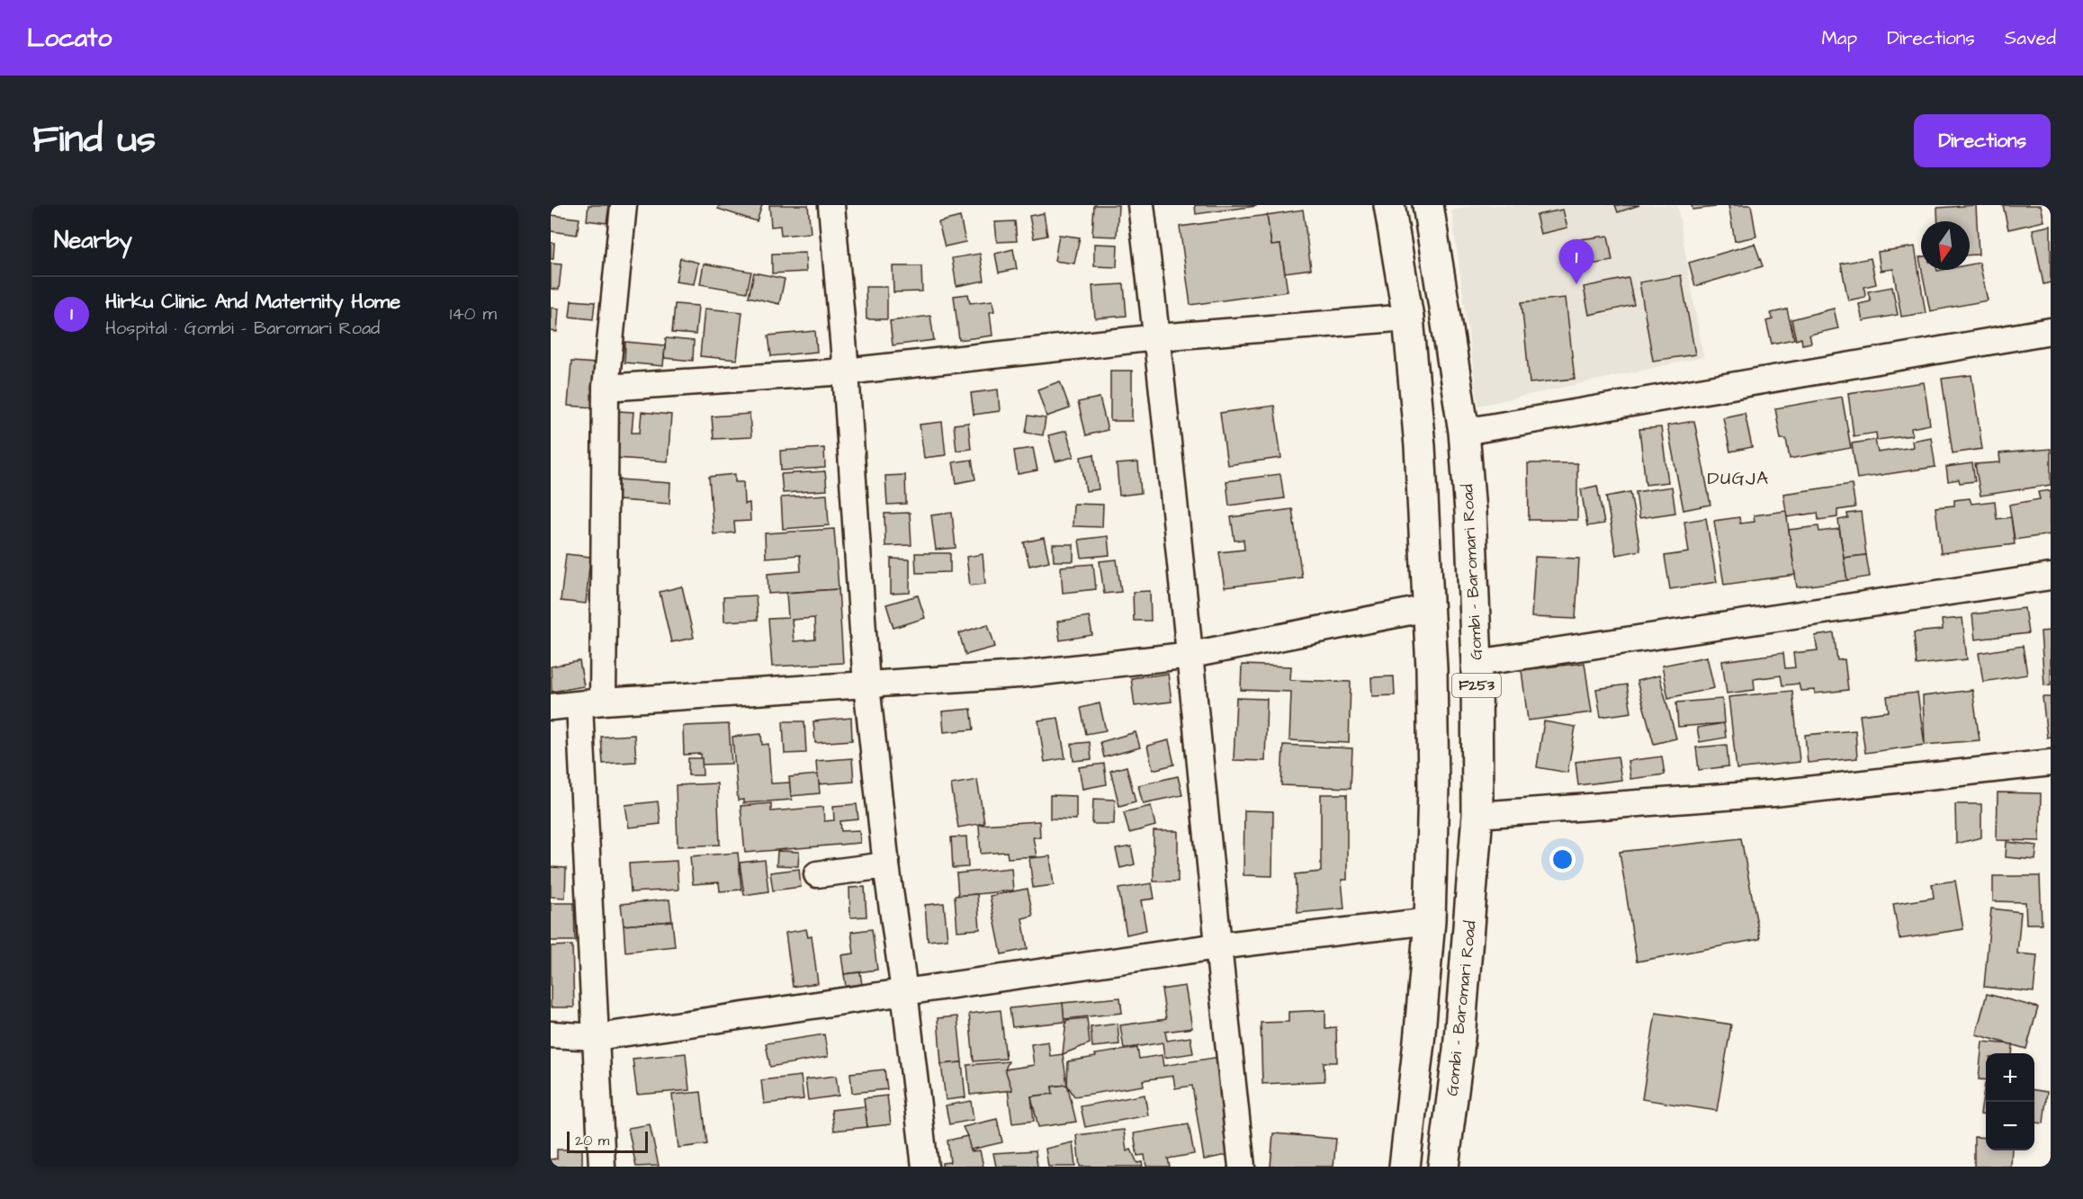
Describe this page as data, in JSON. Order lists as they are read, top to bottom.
{
  "streets": {
    "main road": ["Gombi - Baromari Road", "F253"]
  },
  "districts": ["DUGJA"],
  "scale_bar": "20 m",
  "north": "bottom",
  "page": {
    "header": "Locato",
    "nav": ["Map", "Directions", "Saved"],
    "title": "Find us",
    "buttons": "Directions",
    "heading": "Nearby",
    "pins": "1",
    "list": [
      {
        "mark": "1",
        "name": "Hirku Clinic And Maternity Home",
        "note": "Hospital · Gombi - Baromari Road",
        "value": "140 m"
      }
    ],
    "map_buttons": ["+", "−"],
    "scale": "20 m"
  }
}
